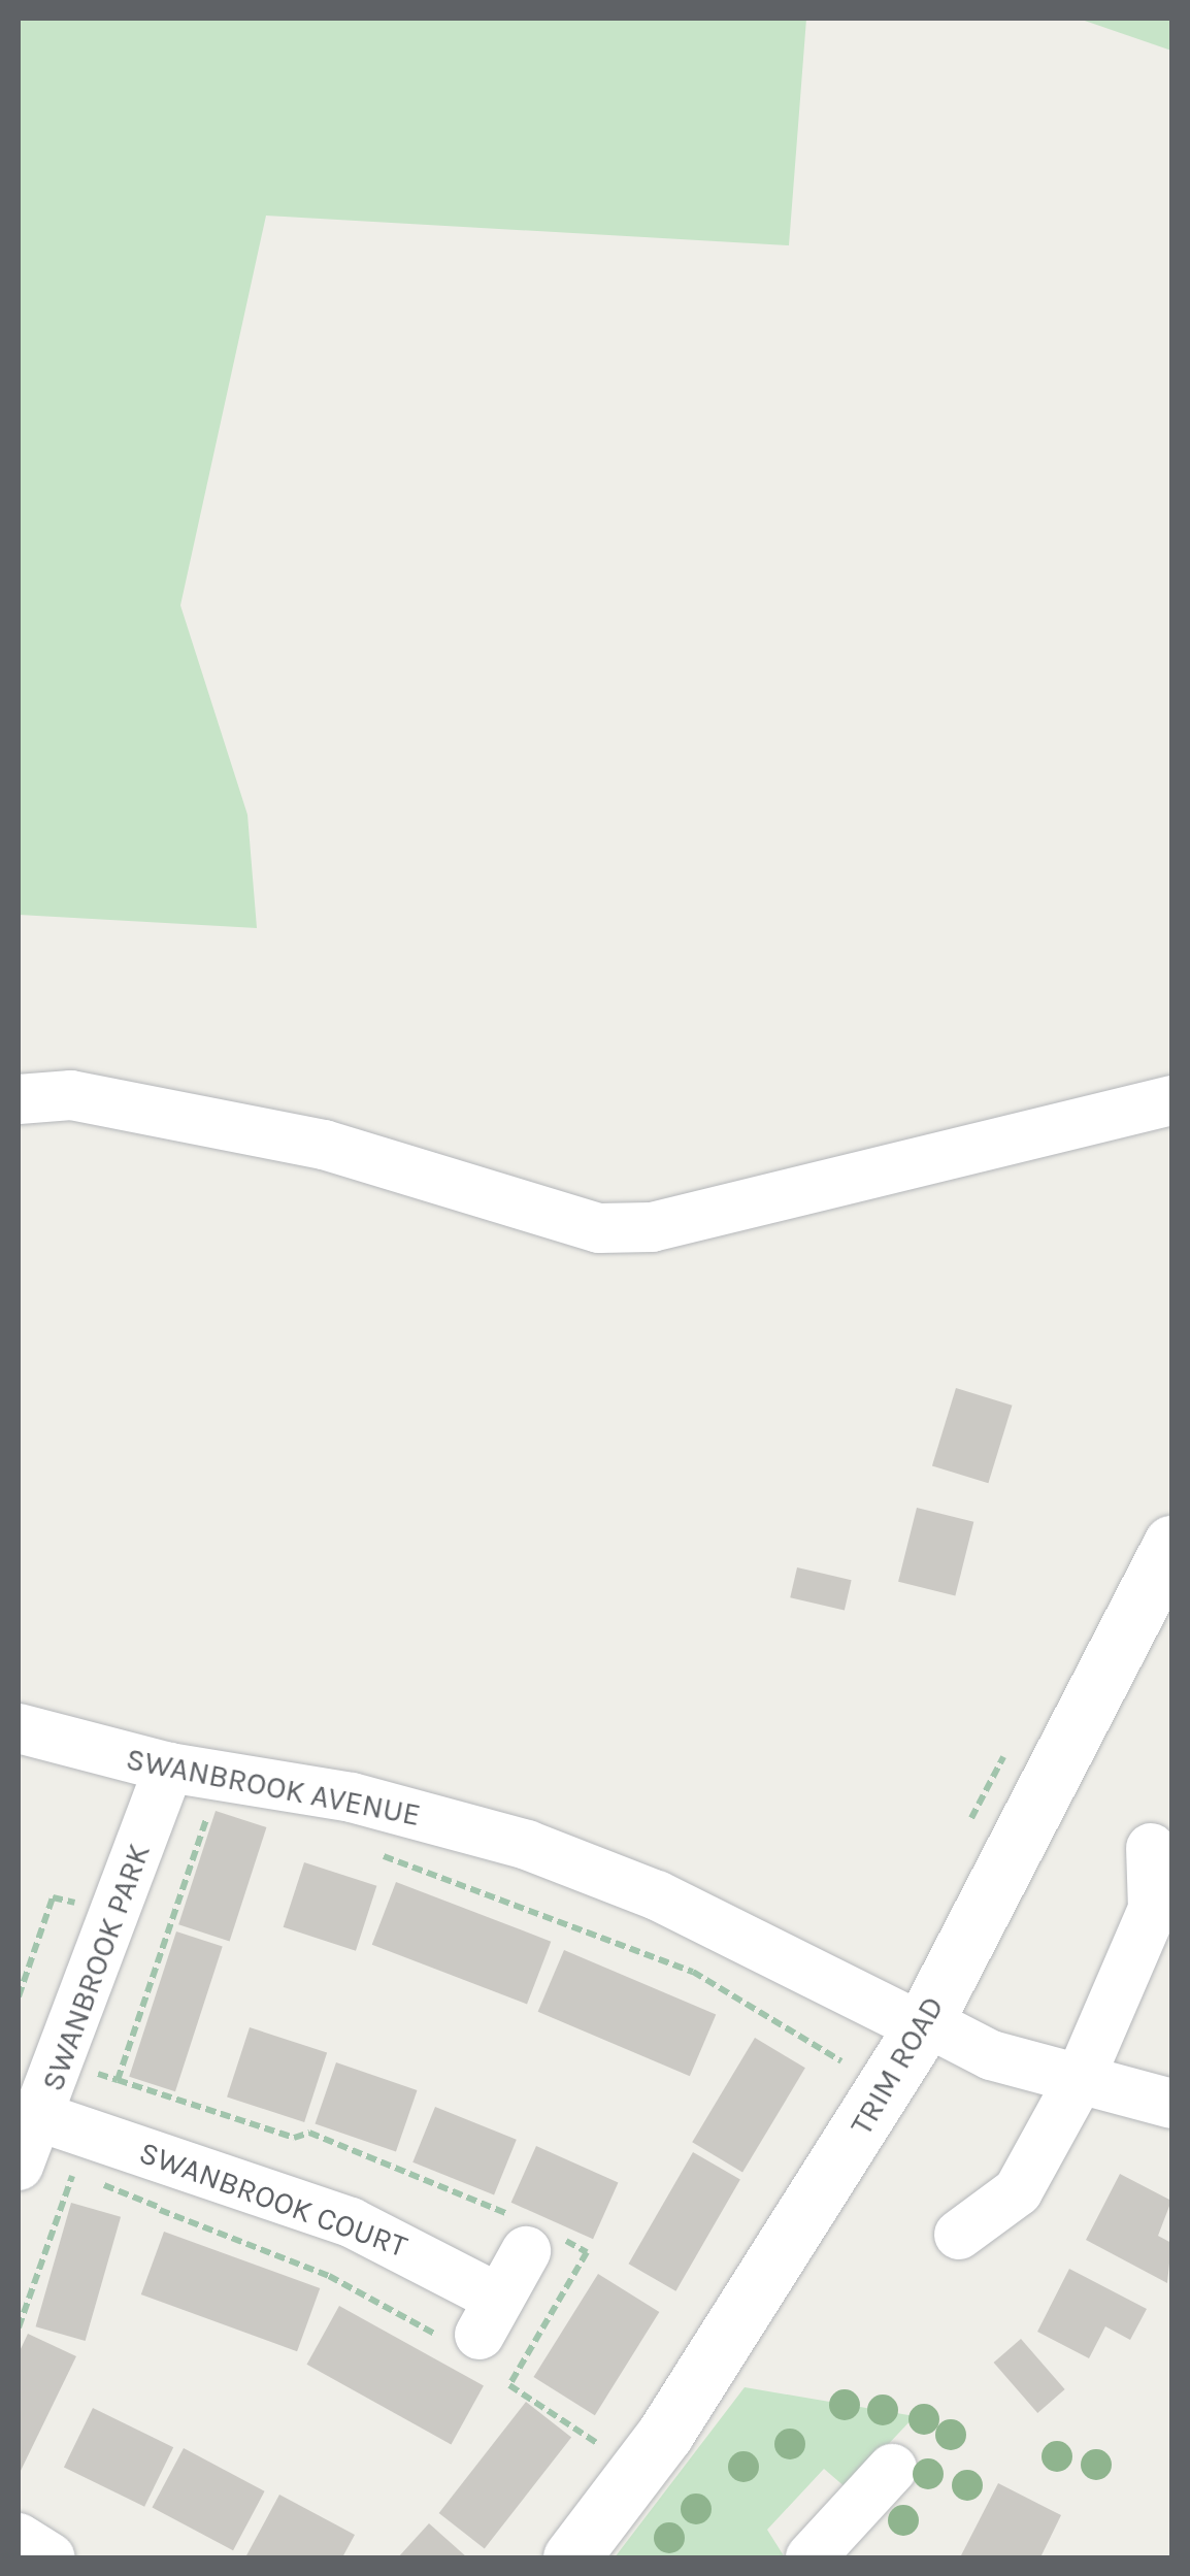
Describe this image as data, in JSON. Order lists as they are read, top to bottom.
{
  "streets": {
    "main road": ["TRIM ROAD"],
    "street": ["SWANBROOK AVENUE", "SWANBROOK PARK", "SWANBROOK COURT"]
  },
  "crossings": [
    ["SWANBROOK AVENUE", "SWANBROOK PARK"],
    ["SWANBROOK AVENUE", "TRIM ROAD"],
    ["SWANBROOK PARK", "SWANBROOK COURT"]
  ]
}
